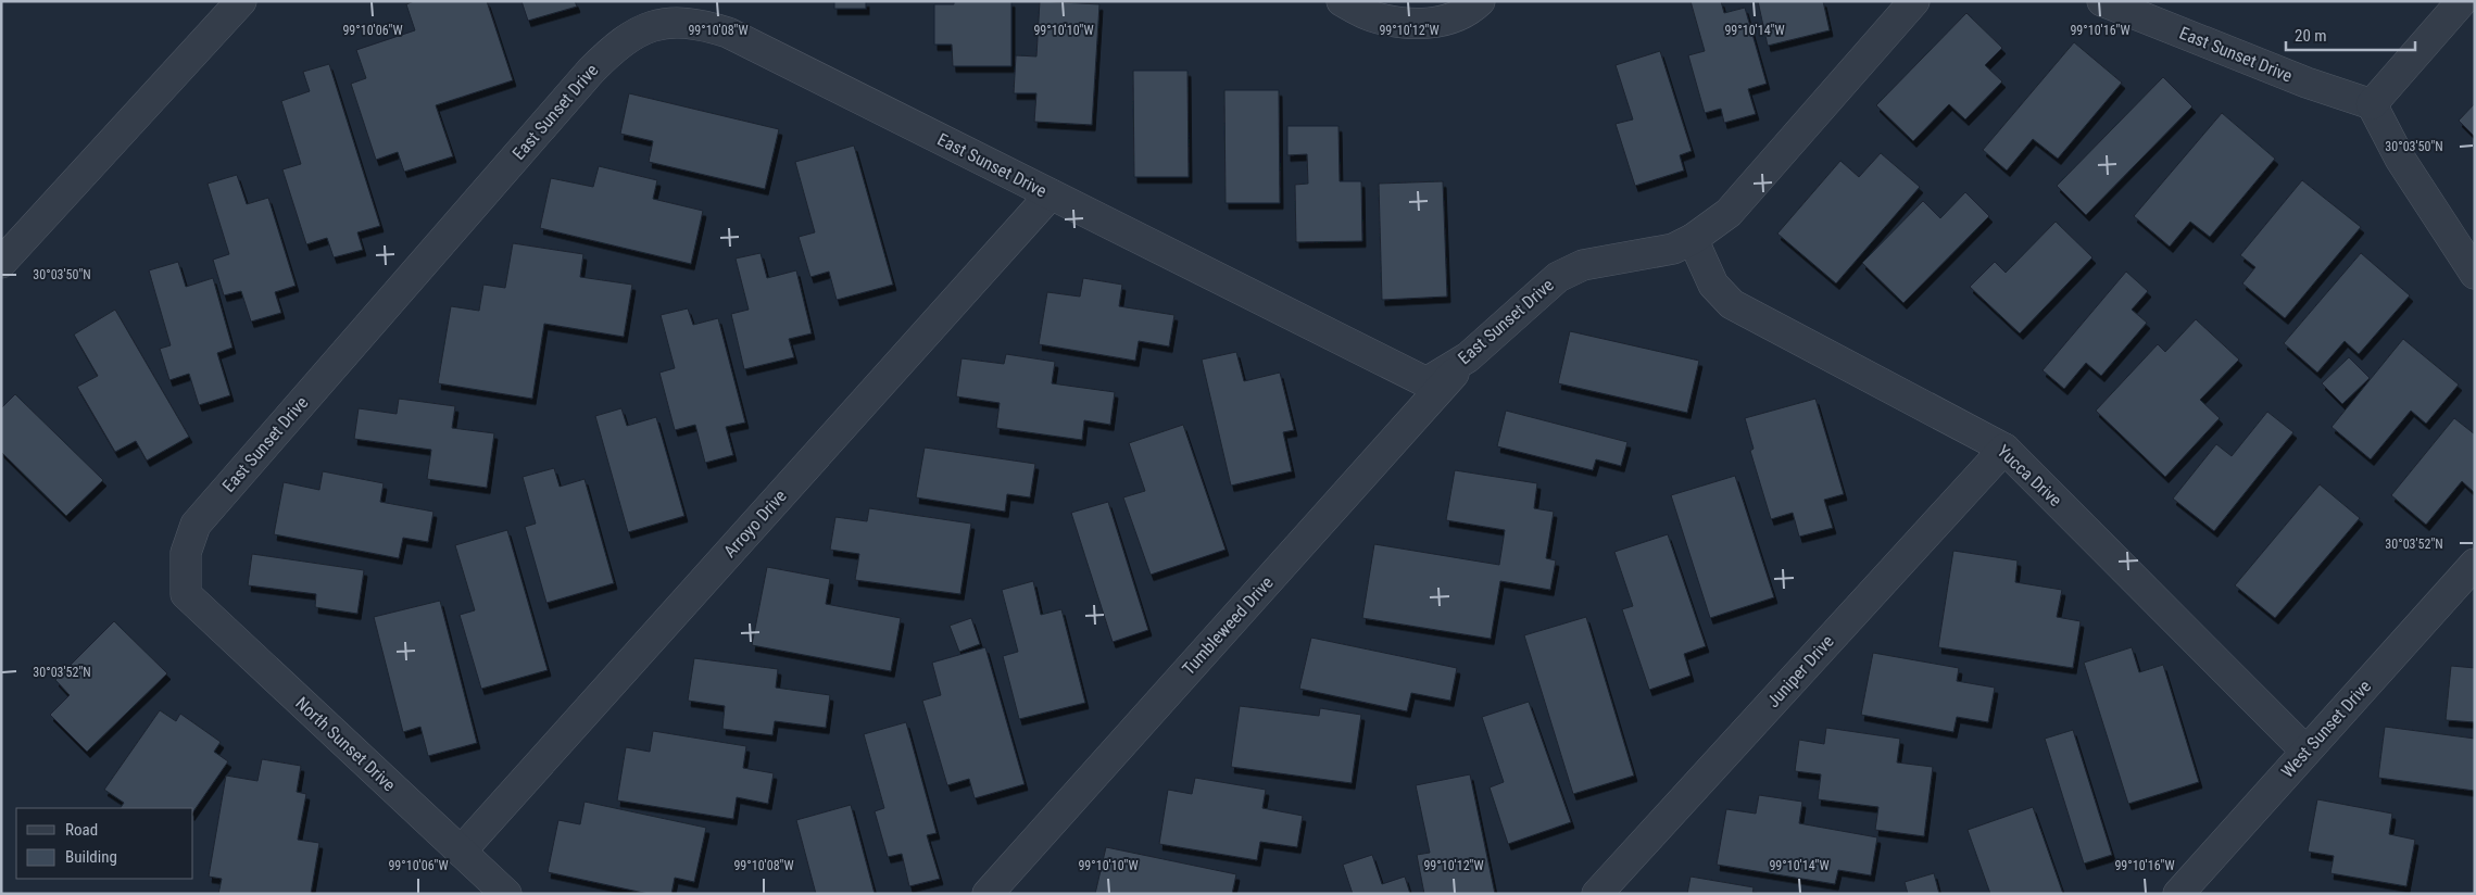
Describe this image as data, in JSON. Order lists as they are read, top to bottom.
{
  "streets": {
    "street": [
      "East Sunset Drive",
      "Yucca Drive",
      "Arroyo Drive",
      "Tumbleweed Drive",
      "Juniper Drive",
      "West Sunset Drive",
      "North Sunset Drive"
    ]
  },
  "crossings": [
    ["East Sunset Drive", "Yucca Drive"],
    ["East Sunset Drive", "Arroyo Drive"],
    ["East Sunset Drive", "Tumbleweed Drive"],
    ["East Sunset Drive", "North Sunset Drive"],
    ["Yucca Drive", "Juniper Drive"],
    ["Yucca Drive", "West Sunset Drive"],
    ["Arroyo Drive", "North Sunset Drive"]
  ],
  "legend": ["Road", "Building"],
  "scale_bar": "20 m",
  "coordinates": [
    "99°10'06\"W",
    "99°10'08\"W",
    "99°10'10\"W",
    "99°10'12\"W",
    "99°10'14\"W",
    "99°10'16\"W",
    "30°03'50\"N",
    "30°03'52\"N"
  ]
}
